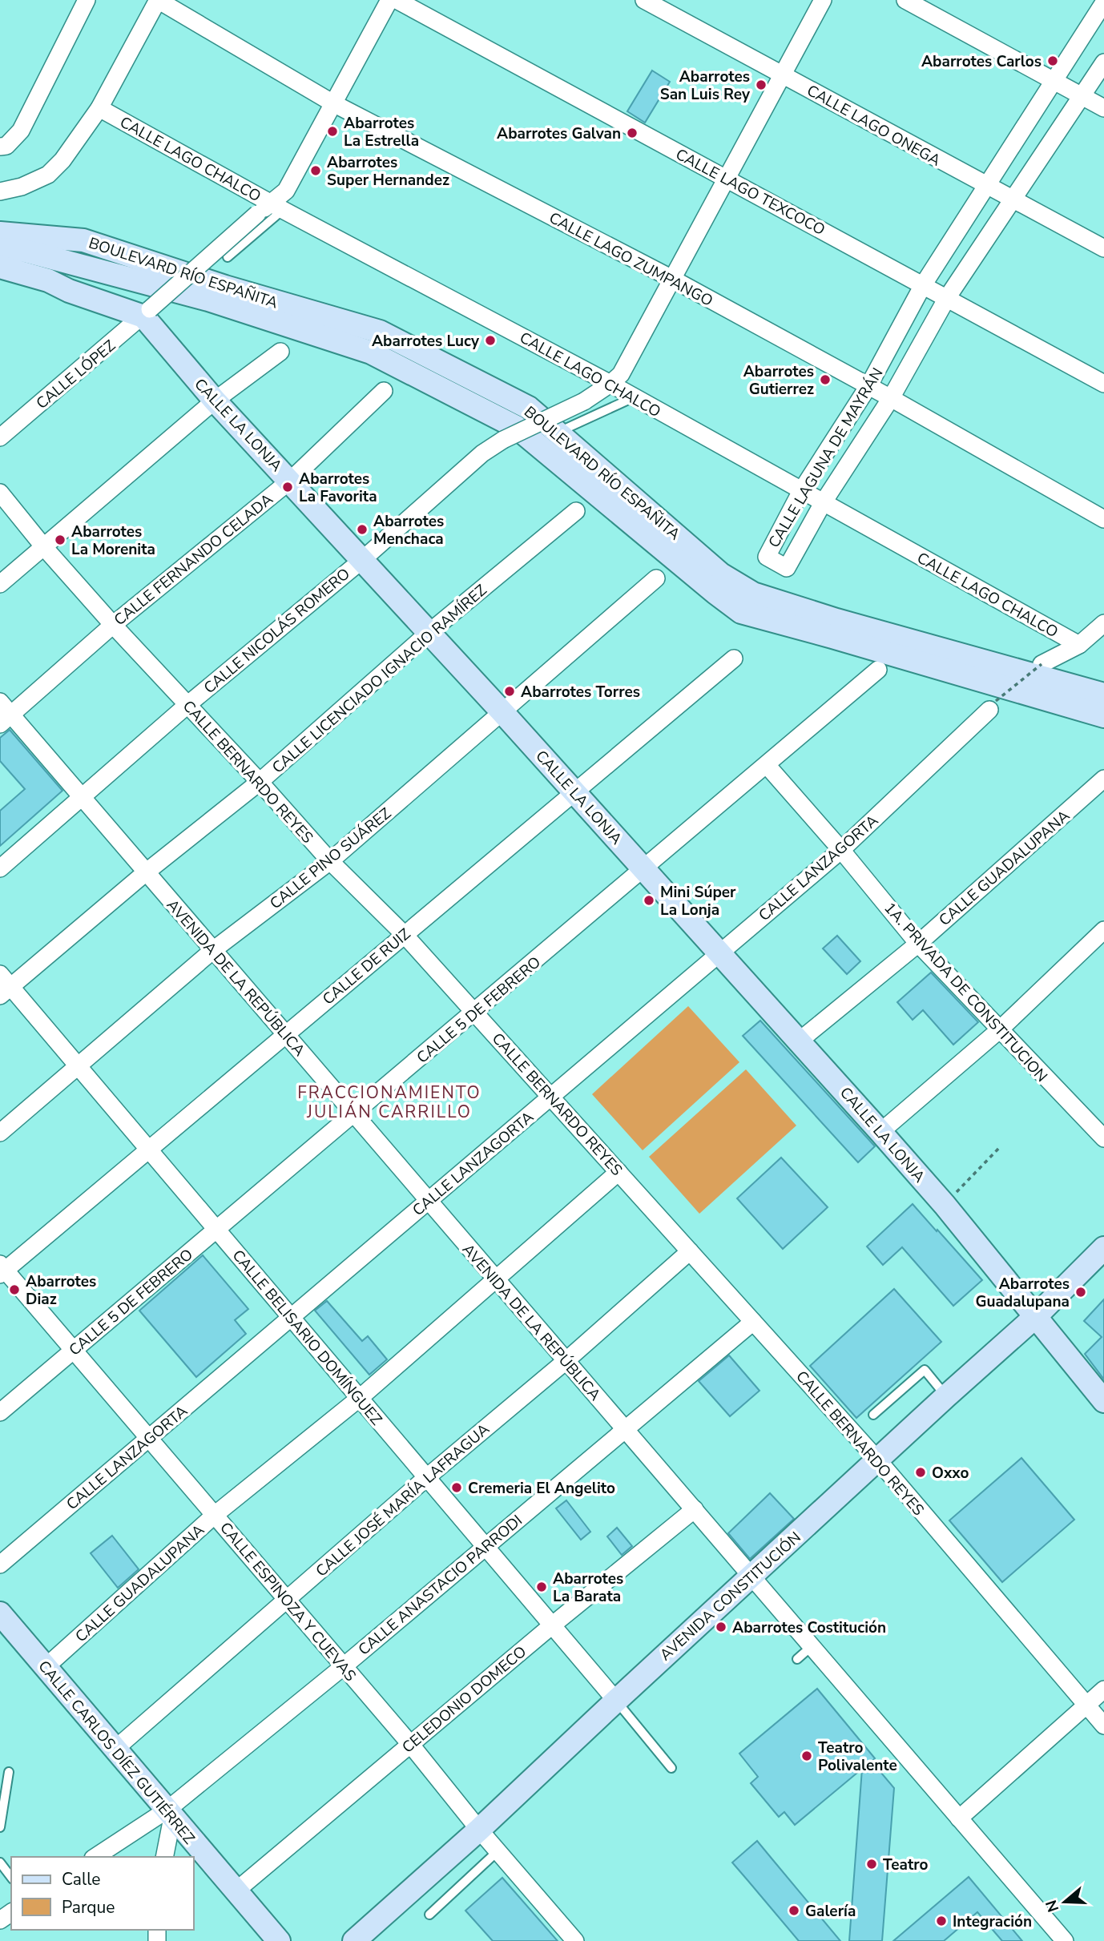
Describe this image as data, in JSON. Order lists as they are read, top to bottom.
{
  "streets": {
    "main road": [
      "BOULEVARD RÍO ESPAÑITA",
      "CALLE LA LONJA",
      "AVENIDA CONSTITUCIÓN",
      "CALLE CARLOS DÍEZ GUTIÉRREZ"
    ],
    "street": [
      "CALLE LAGO ONEGA",
      "CALLE LAGO CHALCO",
      "CALLE LAGO TEXCOCO",
      "CALLE LAGO ZUMPANGO",
      "CALLE LÓPEZ",
      "CALLE LAGUNA DE MAYRÁN",
      "CALLE FERNANDO CELADA",
      "CALLE NICOLÁS ROMERO",
      "CALLE LICENCIADO IGNACIO RAMÍREZ",
      "CALLE BERNARDO REYES",
      "CALLE PINO SUÁREZ",
      "CALLE LANZAGORTA",
      "CALLE GUADALUPANA",
      "CALLE DE RUIZ",
      "AVENIDA DE LA REPÚBLICA",
      "1A. PRIVADA DE CONSTITUCION",
      "CALLE 5 DE FEBRERO",
      "CALLE BELISARIO DOMÍNGUEZ",
      "CALLE JOSÉ MARÍA LAFRAGUA",
      "CALLE ANASTACIO PARRODI",
      "CALLE ESPINOZA Y CUEVAS",
      "CELEDONIO DOMECO"
    ]
  },
  "crossings": [
    ["CALLE LAGO ONEGA", "CALLE LAGUNA DE MAYRÁN"],
    ["CALLE LAGO ONEGA", "CALLE NICOLÁS ROMERO"],
    ["CALLE LAGO CHALCO", "CALLE LÓPEZ"],
    ["CALLE LAGO CHALCO", "CALLE LAGUNA DE MAYRÁN"],
    ["CALLE LAGO CHALCO", "CALLE NICOLÁS ROMERO"],
    ["CALLE LAGO TEXCOCO", "CALLE LAGUNA DE MAYRÁN"],
    ["CALLE LAGO TEXCOCO", "CALLE NICOLÁS ROMERO"],
    ["CALLE LAGO ZUMPANGO", "CALLE LÓPEZ"],
    ["CALLE LAGO ZUMPANGO", "CALLE LAGUNA DE MAYRÁN"],
    ["CALLE LAGO ZUMPANGO", "CALLE NICOLÁS ROMERO"],
    ["CALLE LÓPEZ", "CALLE LA LONJA"],
    ["CALLE LA LONJA", "CALLE FERNANDO CELADA"],
    ["CALLE LA LONJA", "CALLE NICOLÁS ROMERO"],
    ["CALLE LA LONJA", "CALLE LICENCIADO IGNACIO RAMÍREZ"],
    ["CALLE LA LONJA", "CALLE PINO SUÁREZ"],
    ["CALLE LA LONJA", "CALLE LANZAGORTA"],
    ["CALLE LA LONJA", "CALLE GUADALUPANA"],
    ["CALLE LA LONJA", "CALLE DE RUIZ"],
    ["CALLE LA LONJA", "CALLE 5 DE FEBRERO"],
    ["CALLE LA LONJA", "AVENIDA CONSTITUCIÓN"],
    ["CALLE FERNANDO CELADA", "CALLE BERNARDO REYES"],
    ["CALLE FERNANDO CELADA", "AVENIDA DE LA REPÚBLICA"],
    ["CALLE NICOLÁS ROMERO", "CALLE BERNARDO REYES"],
    ["CALLE NICOLÁS ROMERO", "AVENIDA DE LA REPÚBLICA"],
    ["CALLE LICENCIADO IGNACIO RAMÍREZ", "CALLE BERNARDO REYES"],
    ["CALLE LICENCIADO IGNACIO RAMÍREZ", "AVENIDA DE LA REPÚBLICA"],
    ["CALLE LICENCIADO IGNACIO RAMÍREZ", "CALLE BELISARIO DOMÍNGUEZ"],
    ["CALLE BERNARDO REYES", "CALLE PINO SUÁREZ"],
    ["CALLE BERNARDO REYES", "CALLE LANZAGORTA"],
    ["CALLE BERNARDO REYES", "CALLE GUADALUPANA"],
    ["CALLE BERNARDO REYES", "CALLE DE RUIZ"],
    ["CALLE BERNARDO REYES", "CALLE 5 DE FEBRERO"],
    ["CALLE BERNARDO REYES", "CALLE JOSÉ MARÍA LAFRAGUA"],
    ["CALLE BERNARDO REYES", "CALLE ANASTACIO PARRODI"],
    ["CALLE BERNARDO REYES", "AVENIDA CONSTITUCIÓN"],
    ["CALLE PINO SUÁREZ", "AVENIDA DE LA REPÚBLICA"],
    ["CALLE PINO SUÁREZ", "CALLE BELISARIO DOMÍNGUEZ"],
    ["CALLE LANZAGORTA", "AVENIDA DE LA REPÚBLICA"],
    ["CALLE LANZAGORTA", "1A. PRIVADA DE CONSTITUCION"],
    ["CALLE LANZAGORTA", "CALLE BELISARIO DOMÍNGUEZ"],
    ["CALLE LANZAGORTA", "CALLE ESPINOZA Y CUEVAS"],
    ["CALLE GUADALUPANA", "AVENIDA DE LA REPÚBLICA"],
    ["CALLE GUADALUPANA", "1A. PRIVADA DE CONSTITUCION"],
    ["CALLE GUADALUPANA", "CALLE BELISARIO DOMÍNGUEZ"],
    ["CALLE GUADALUPANA", "CALLE ESPINOZA Y CUEVAS"],
    ["CALLE GUADALUPANA", "CALLE CARLOS DÍEZ GUTIÉRREZ"],
    ["CALLE DE RUIZ", "AVENIDA DE LA REPÚBLICA"],
    ["CALLE DE RUIZ", "CALLE BELISARIO DOMÍNGUEZ"],
    ["CALLE DE RUIZ", "CALLE ESPINOZA Y CUEVAS"],
    ["AVENIDA DE LA REPÚBLICA", "CALLE 5 DE FEBRERO"],
    ["AVENIDA DE LA REPÚBLICA", "CALLE JOSÉ MARÍA LAFRAGUA"],
    ["AVENIDA DE LA REPÚBLICA", "CALLE ANASTACIO PARRODI"],
    ["AVENIDA DE LA REPÚBLICA", "AVENIDA CONSTITUCIÓN"],
    ["AVENIDA DE LA REPÚBLICA", "CELEDONIO DOMECO"],
    ["1A. PRIVADA DE CONSTITUCION", "CALLE 5 DE FEBRERO"],
    ["CALLE 5 DE FEBRERO", "CALLE BELISARIO DOMÍNGUEZ"],
    ["CALLE 5 DE FEBRERO", "CALLE ESPINOZA Y CUEVAS"],
    ["CALLE BELISARIO DOMÍNGUEZ", "CALLE JOSÉ MARÍA LAFRAGUA"],
    ["CALLE BELISARIO DOMÍNGUEZ", "CALLE ANASTACIO PARRODI"],
    ["CALLE BELISARIO DOMÍNGUEZ", "AVENIDA CONSTITUCIÓN"],
    ["CALLE BELISARIO DOMÍNGUEZ", "CELEDONIO DOMECO"],
    ["CALLE JOSÉ MARÍA LAFRAGUA", "CALLE ESPINOZA Y CUEVAS"],
    ["CALLE JOSÉ MARÍA LAFRAGUA", "CALLE CARLOS DÍEZ GUTIÉRREZ"],
    ["CALLE ANASTACIO PARRODI", "CALLE ESPINOZA Y CUEVAS"],
    ["CALLE ANASTACIO PARRODI", "CALLE CARLOS DÍEZ GUTIÉRREZ"],
    ["AVENIDA CONSTITUCIÓN", "CALLE ESPINOZA Y CUEVAS"],
    ["CALLE ESPINOZA Y CUEVAS", "CELEDONIO DOMECO"],
    ["CELEDONIO DOMECO", "CALLE CARLOS DÍEZ GUTIÉRREZ"]
  ],
  "districts": ["FRACCIONAMIENTO JULIÁN CARRILLO"],
  "places": [
    "Abarrotes Carlos",
    "Abarrotes San Luis Rey",
    "Abarrotes La Estrella",
    "Abarrotes Galvan",
    "Abarrotes Super Hernandez",
    "Abarrotes Lucy",
    "Abarrotes Gutierrez",
    "Abarrotes La Favorita",
    "Abarrotes Menchaca",
    "Abarrotes La Morenita",
    "Abarrotes Torres",
    "Mini Súper La Lonja",
    "Abarrotes Diaz",
    "Abarrotes Guadalupana",
    "Oxxo",
    "Cremeria El Angelito",
    "Abarrotes La Barata",
    "Abarrotes Costitución",
    "Teatro Polivalente",
    "Teatro",
    "Galería",
    "Integración"
  ],
  "legend": ["Calle", "Parque"],
  "north": "left"
}
